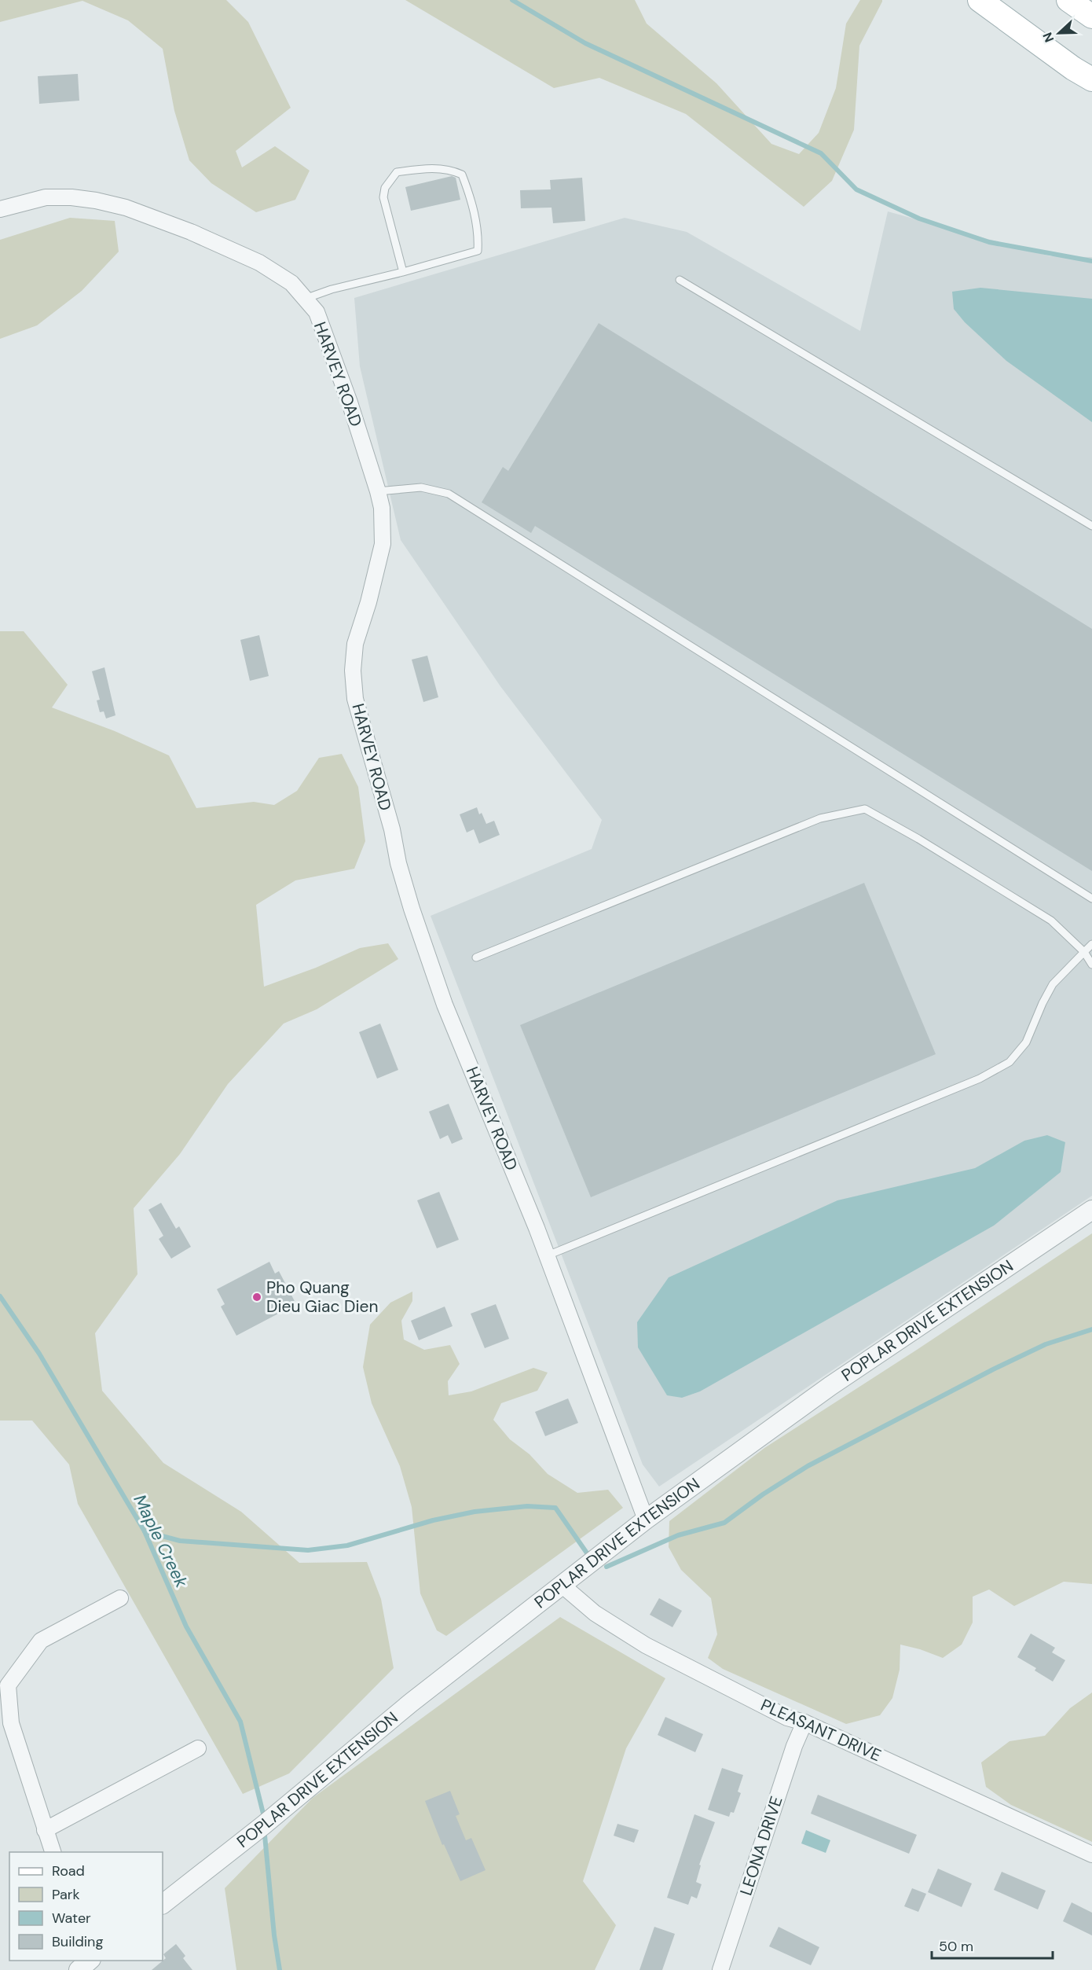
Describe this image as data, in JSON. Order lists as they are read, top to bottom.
{
  "streets": {
    "street": [
      "HARVEY ROAD",
      "POPLAR DRIVE EXTENSION",
      "PLEASANT DRIVE",
      "LEONA DRIVE"
    ]
  },
  "crossings": [
    ["HARVEY ROAD", "POPLAR DRIVE EXTENSION"],
    ["POPLAR DRIVE EXTENSION", "PLEASANT DRIVE"],
    ["PLEASANT DRIVE", "LEONA DRIVE"]
  ],
  "water": ["Maple Creek"],
  "places": ["Pho Quang Dieu Giac Dien"],
  "legend": [
    "Road",
    "Park",
    "Water",
    "Building"
  ],
  "scale_bar": "50 m",
  "north": "left"
}
